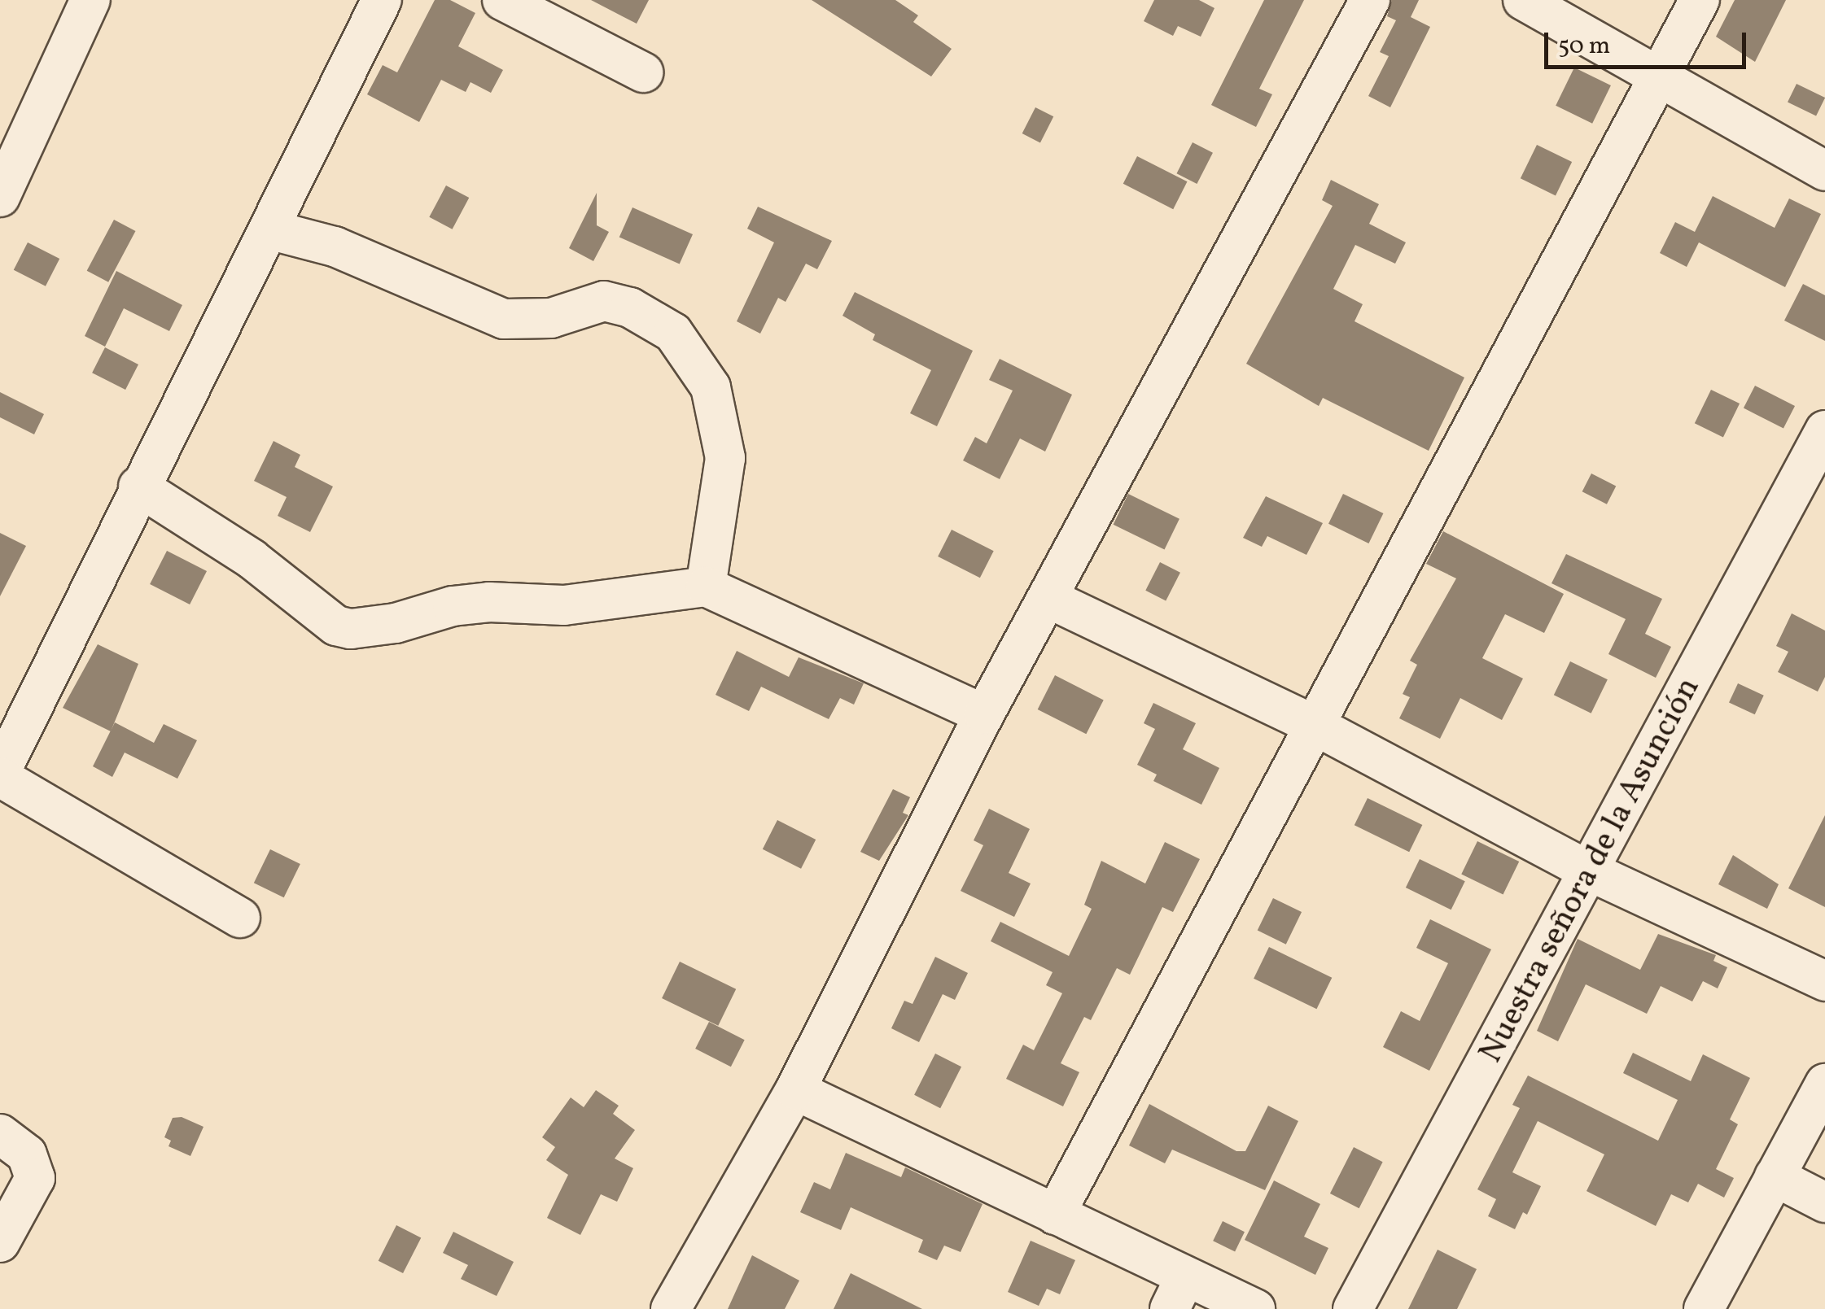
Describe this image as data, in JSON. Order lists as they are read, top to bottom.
{
  "streets": {
    "street": ["Nuestra señora de la Asunción"]
  },
  "scale_bar": "50 m"
}
